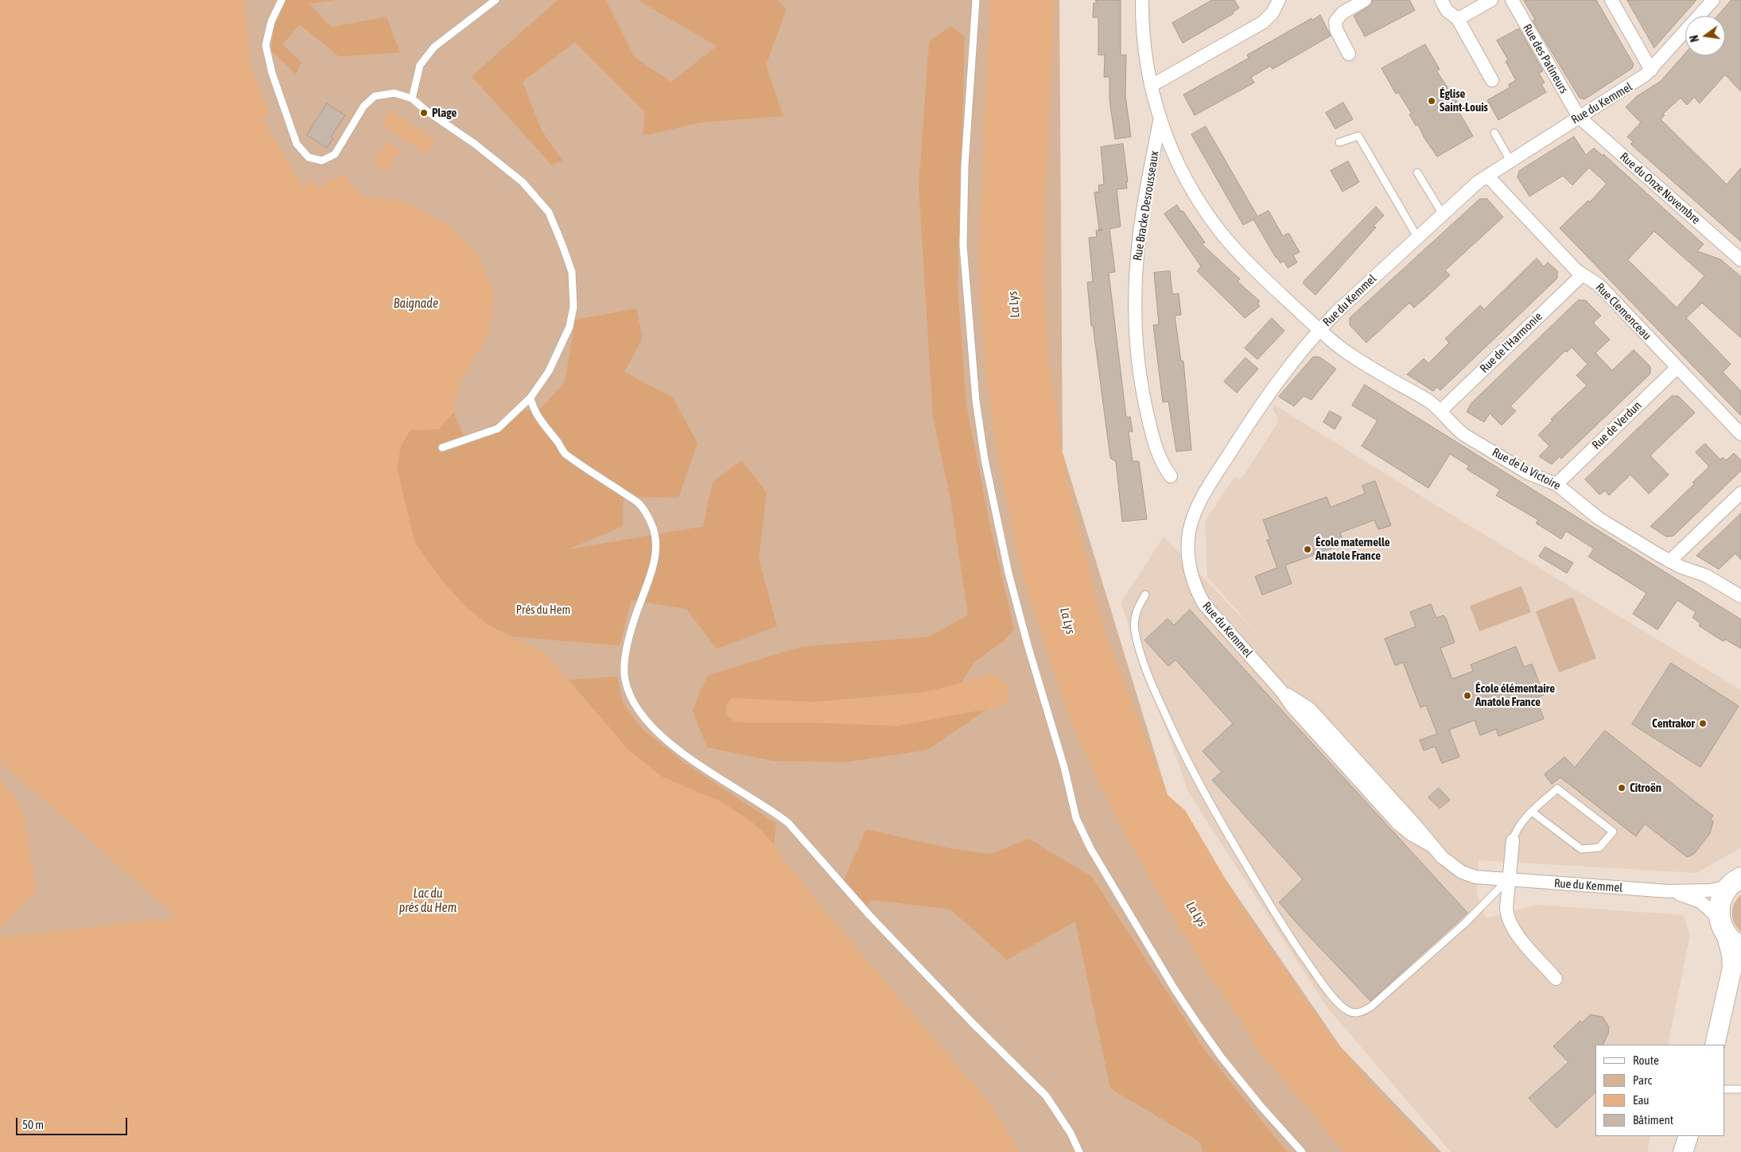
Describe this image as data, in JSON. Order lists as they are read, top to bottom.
{
  "streets": {
    "street": [
      "Rue des Patineurs",
      "Rue du Kemmel",
      "Rue du Onze Novembre",
      "Rue Bracke Desrousseaux",
      "Rue Clemenceau",
      "Rue de l'Harmonie",
      "Rue de Verdun",
      "Rue de la Victoire"
    ]
  },
  "crossings": [
    ["Rue des Patineurs", "Rue du Kemmel"],
    ["Rue des Patineurs", "Rue du Onze Novembre"],
    ["Rue du Kemmel", "Rue du Onze Novembre"],
    ["Rue du Kemmel", "Rue Bracke Desrousseaux"],
    ["Rue du Kemmel", "Rue Clemenceau"],
    ["Rue du Kemmel", "Rue de la Victoire"],
    ["Rue Bracke Desrousseaux", "Rue de la Victoire"],
    ["Rue Clemenceau", "Rue de l'Harmonie"],
    ["Rue Clemenceau", "Rue de Verdun"],
    ["Rue de l'Harmonie", "Rue de la Victoire"],
    ["Rue de Verdun", "Rue de la Victoire"]
  ],
  "water": ["Baignade", "La Lys", "Lac du prés du Hem"],
  "parks": ["Prés du Hem"],
  "places": [
    "Église Saint-Louis",
    "Plage",
    "École maternelle Anatole France",
    "École élémentaire Anatole France",
    "Centrakor",
    "Citroën"
  ],
  "legend": [
    "Route",
    "Parc",
    "Eau",
    "Bâtiment"
  ],
  "scale_bar": "50 m",
  "north": "left"
}
